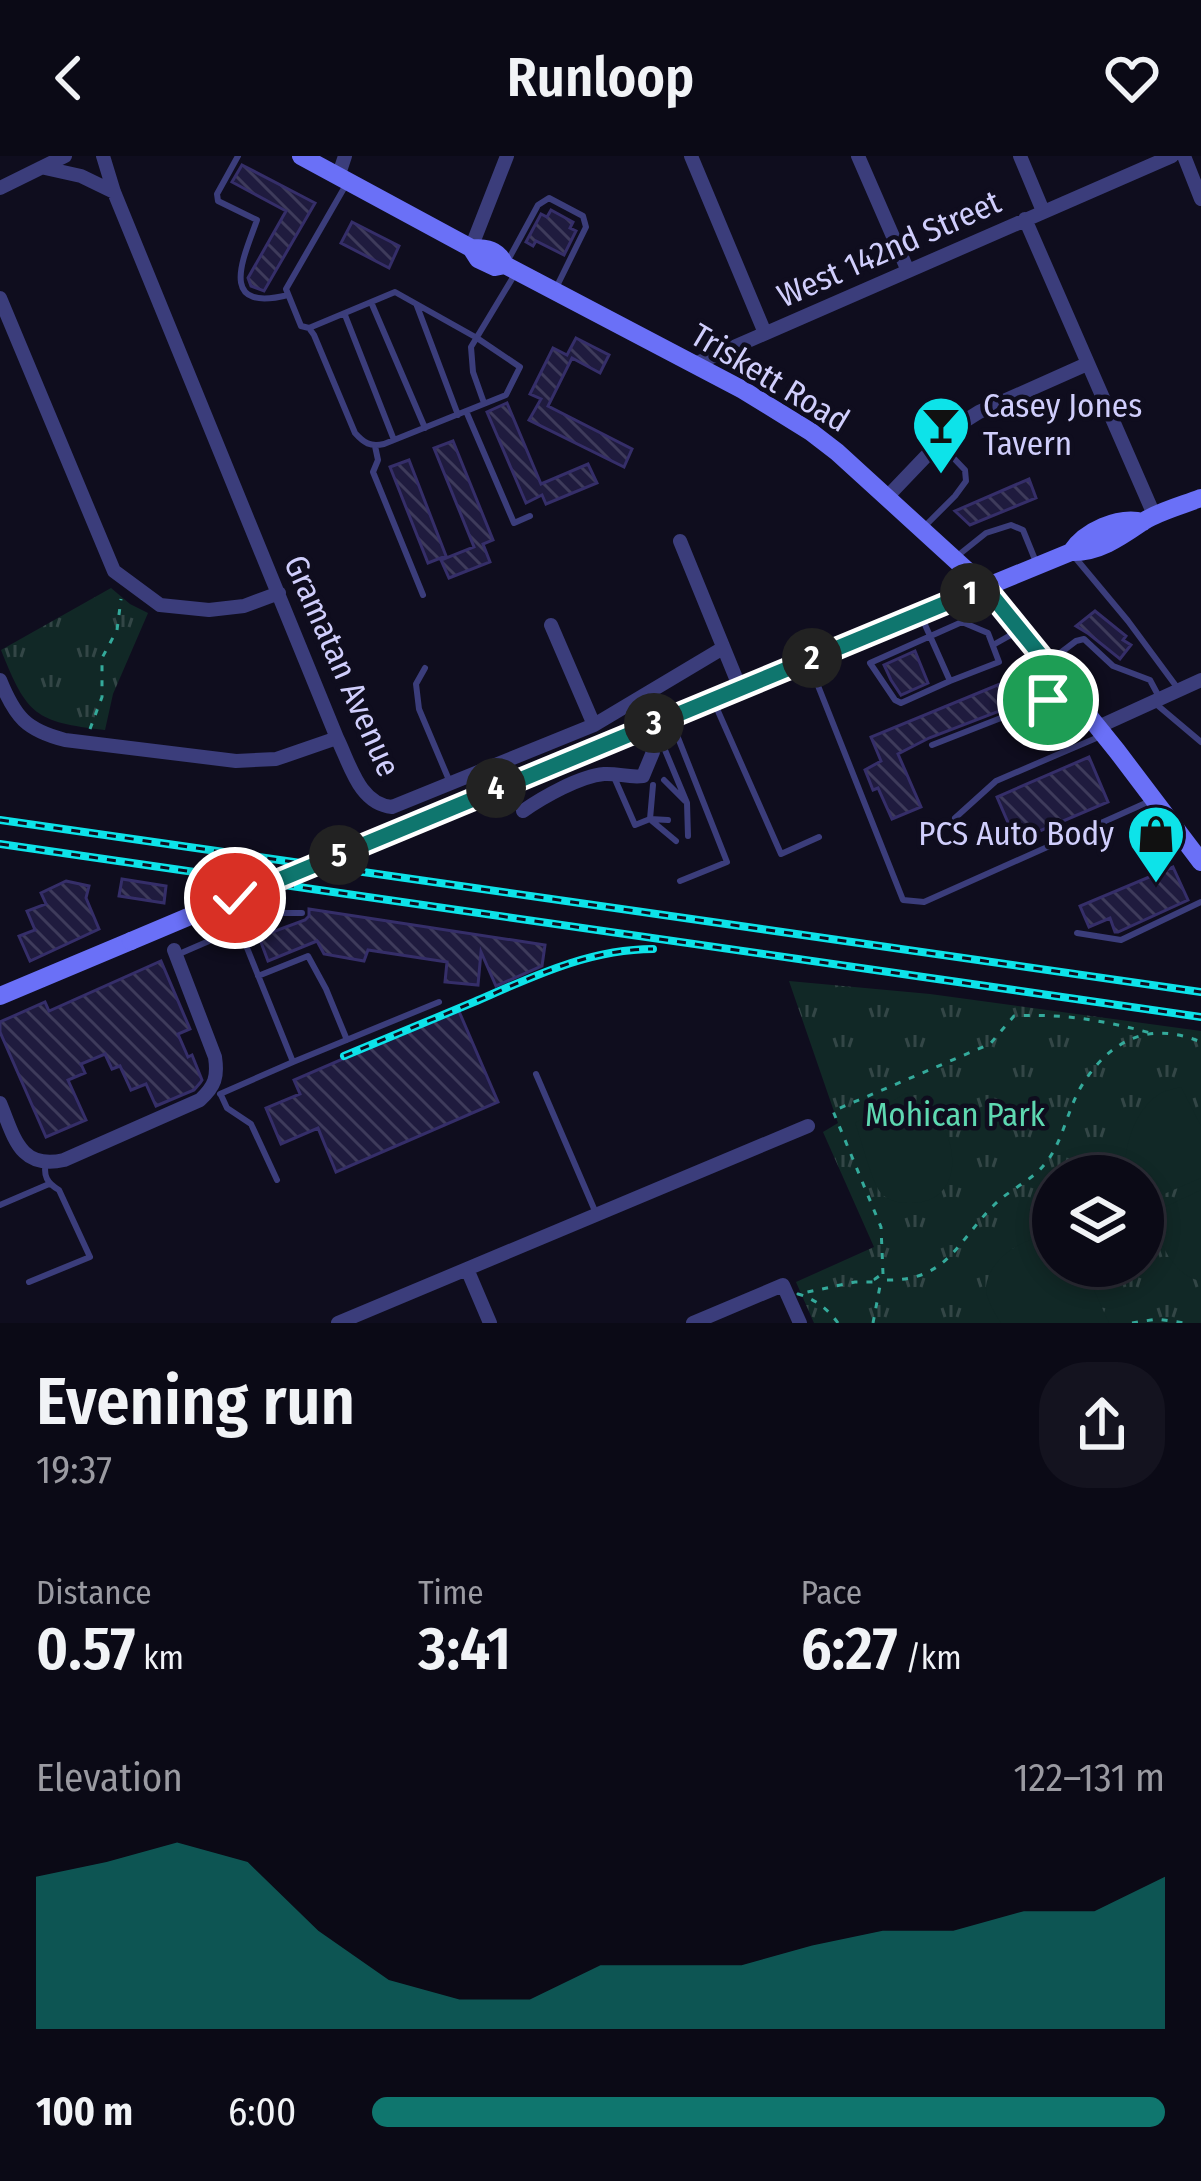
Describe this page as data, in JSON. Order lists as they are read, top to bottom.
{
  "streets": {
    "main road": ["Triskett Road"],
    "street": ["West 142nd Street", "Gramatan Avenue"]
  },
  "crossings": [
    ["West 142nd Street", "Triskett Road"]
  ],
  "parks": ["Mohican Park"],
  "places": {
    "bar": ["Casey Jones Tavern"],
    "shop": ["PCS Auto Body"]
  },
  "page": {
    "header": "Runloop",
    "pins": [
      "1",
      "2",
      "3",
      "4",
      "5"
    ],
    "heading": ["Evening run", "19:37"],
    "stats": [
      ["Distance", "0.57 km"],
      ["Time", "3:41"],
      ["Pace", "6:27 /km"]
    ],
    "chart": ["Elevation", "122–131 m"],
    "list": [
      {
        "name": "100 m",
        "note": "6:00"
      }
    ]
  }
}
